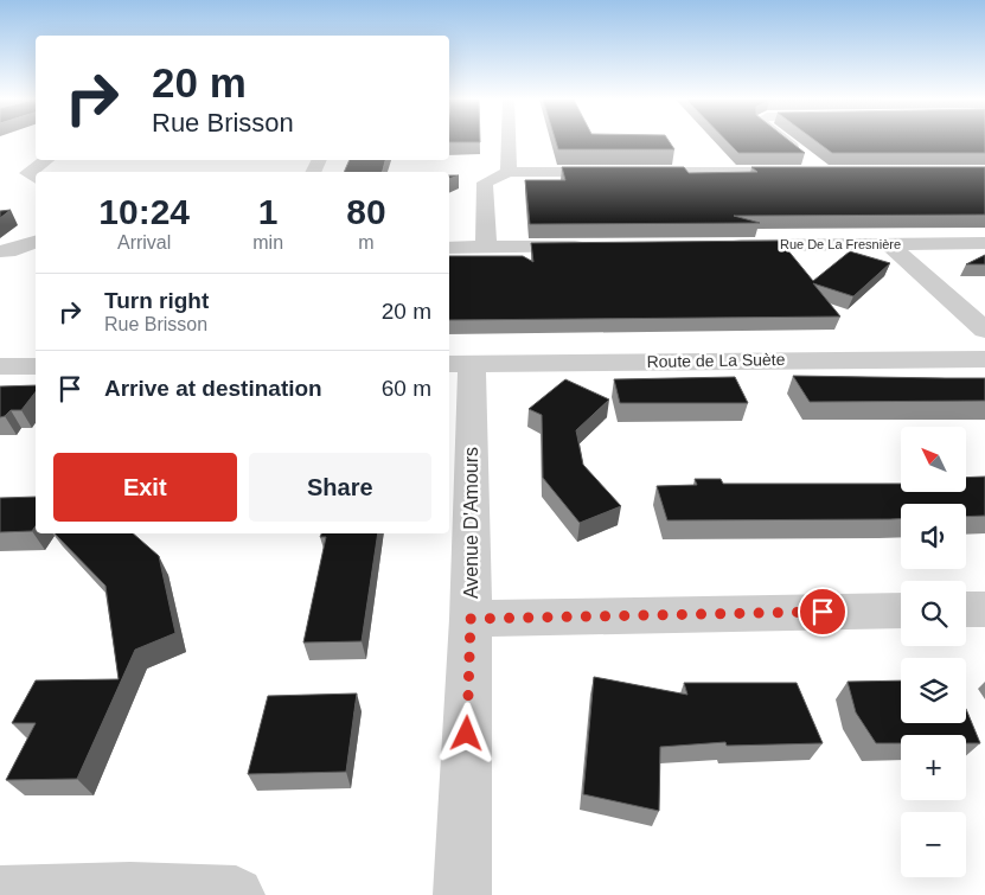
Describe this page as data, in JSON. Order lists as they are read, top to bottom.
{
  "streets": {
    "street": ["Rue De La Fresnière", "Route de La Suète", "Avenue D'Amours"]
  },
  "crossings": [
    ["Route de La Suète", "Avenue D'Amours"]
  ],
  "north": "top left",
  "page": {
    "turn": ["20 m", "Rue Brisson"],
    "eta": [
      "10:24",
      "Arrival",
      "1",
      "min",
      "80",
      "m"
    ],
    "list": [
      {
        "name": "Turn right",
        "note": "Rue Brisson",
        "value": "20 m"
      },
      {
        "name": "Arrive at destination",
        "value": "60 m"
      }
    ],
    "map_buttons": ["+", "−"],
    "buttons": ["Exit", "Share"]
  }
}
